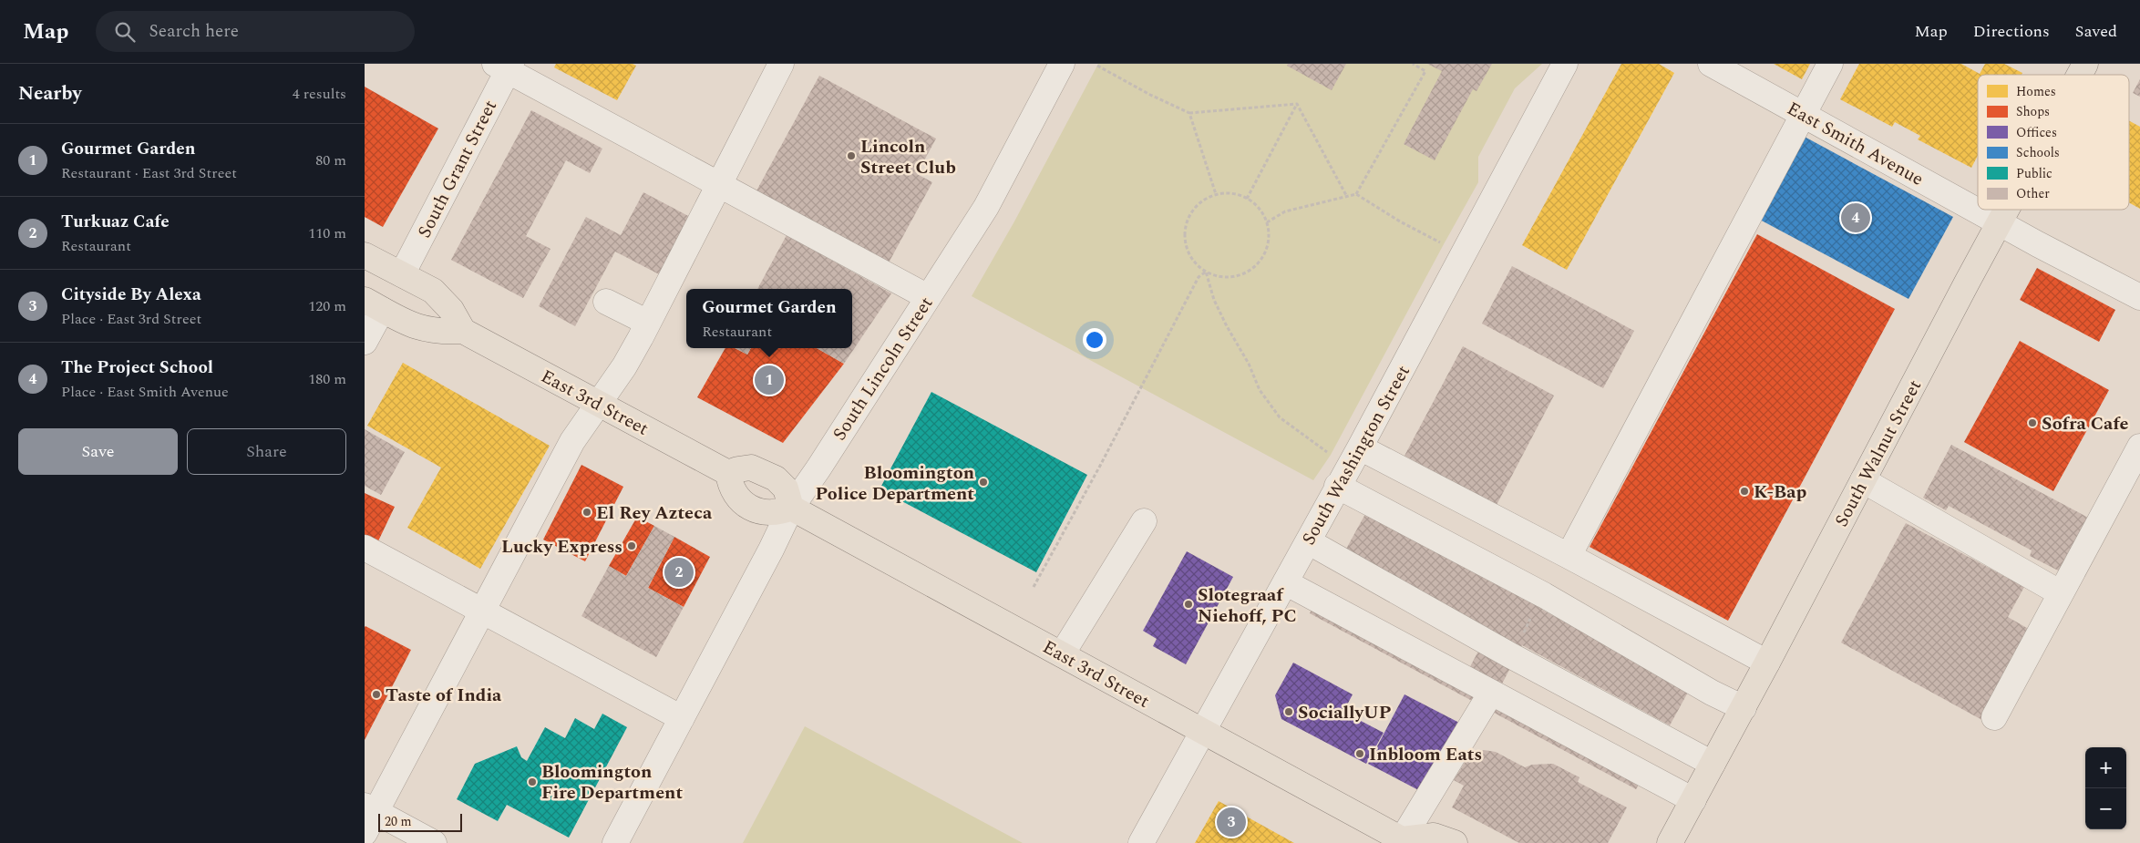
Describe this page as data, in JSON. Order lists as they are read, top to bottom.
{
  "streets": {
    "main road": ["East 3rd Street", "South Walnut Street"],
    "street": [
      "East Smith Avenue",
      "South Grant Street",
      "South Lincoln Street",
      "South Washington Street"
    ]
  },
  "crossings": [
    ["East Smith Avenue", "South Walnut Street"],
    ["South Lincoln Street", "East 3rd Street"],
    ["East 3rd Street", "South Washington Street"]
  ],
  "places": [
    "Lincoln Street Club",
    "Sofra Cafe",
    "Bloomington Police Department",
    "K-Bap",
    "El Rey Azteca",
    "Lucky Express",
    "Slotegraaf Niehoff, PC",
    "Taste of India",
    "SociallyUP",
    "Inbloom Eats",
    "Bloomington Fire Department"
  ],
  "legend": [
    "Homes",
    "Shops",
    "Offices",
    "Schools",
    "Public",
    "Other"
  ],
  "scale_bar": "20 m",
  "page": {
    "header": "Map",
    "search": "Search here",
    "nav": ["Map", "Directions", "Saved"],
    "heading": ["Nearby", "4 results"],
    "list": [
      {
        "mark": "1",
        "name": "Gourmet Garden",
        "note": "Restaurant · East 3rd Street",
        "value": "80 m"
      },
      {
        "mark": "2",
        "name": "Turkuaz Cafe",
        "note": "Restaurant",
        "value": "110 m"
      },
      {
        "mark": "3",
        "name": "Cityside By Alexa",
        "note": "Place · East 3rd Street",
        "value": "120 m"
      },
      {
        "mark": "4",
        "name": "The Project School",
        "note": "Place · East Smith Avenue",
        "value": "180 m"
      }
    ],
    "pins": [
      "4",
      "1",
      "2",
      "3"
    ],
    "popup": ["Gourmet Garden", "Restaurant"],
    "buttons": ["Save", "Share"],
    "map_buttons": ["+", "−"],
    "scale": "20 m"
  }
}
